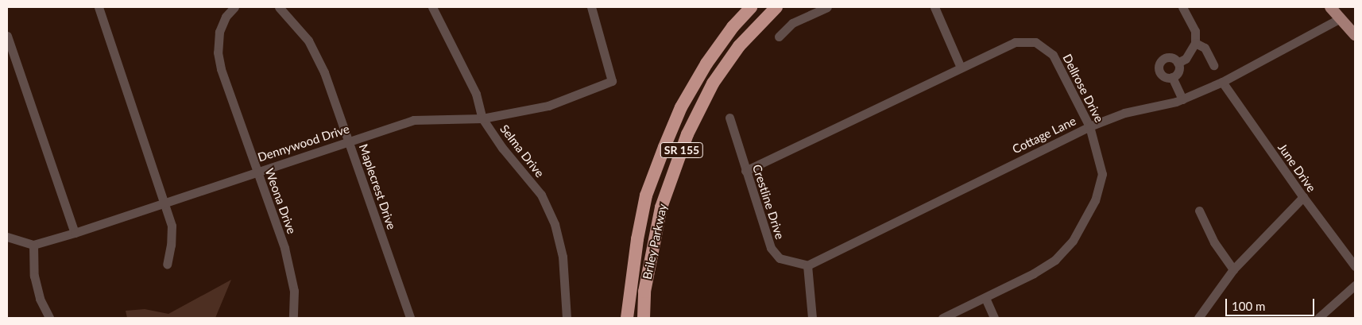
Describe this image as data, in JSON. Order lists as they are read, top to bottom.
{
  "streets": {
    "highway": ["SR 155", "Briley Parkway"],
    "street": [
      "Dellrose Drive",
      "Cottage Lane",
      "Dennywood Drive",
      "Selma Drive",
      "June Drive",
      "Maplecrest Drive",
      "Weona Drive",
      "Crestline Drive"
    ]
  },
  "crossings": [
    ["Dellrose Drive", "Cottage Lane"],
    ["Dellrose Drive", "Crestline Drive"],
    ["Cottage Lane", "June Drive"],
    ["Cottage Lane", "Crestline Drive"],
    ["Dennywood Drive", "Selma Drive"],
    ["Dennywood Drive", "Maplecrest Drive"],
    ["Dennywood Drive", "Weona Drive"]
  ],
  "scale_bar": "100 m"
}
